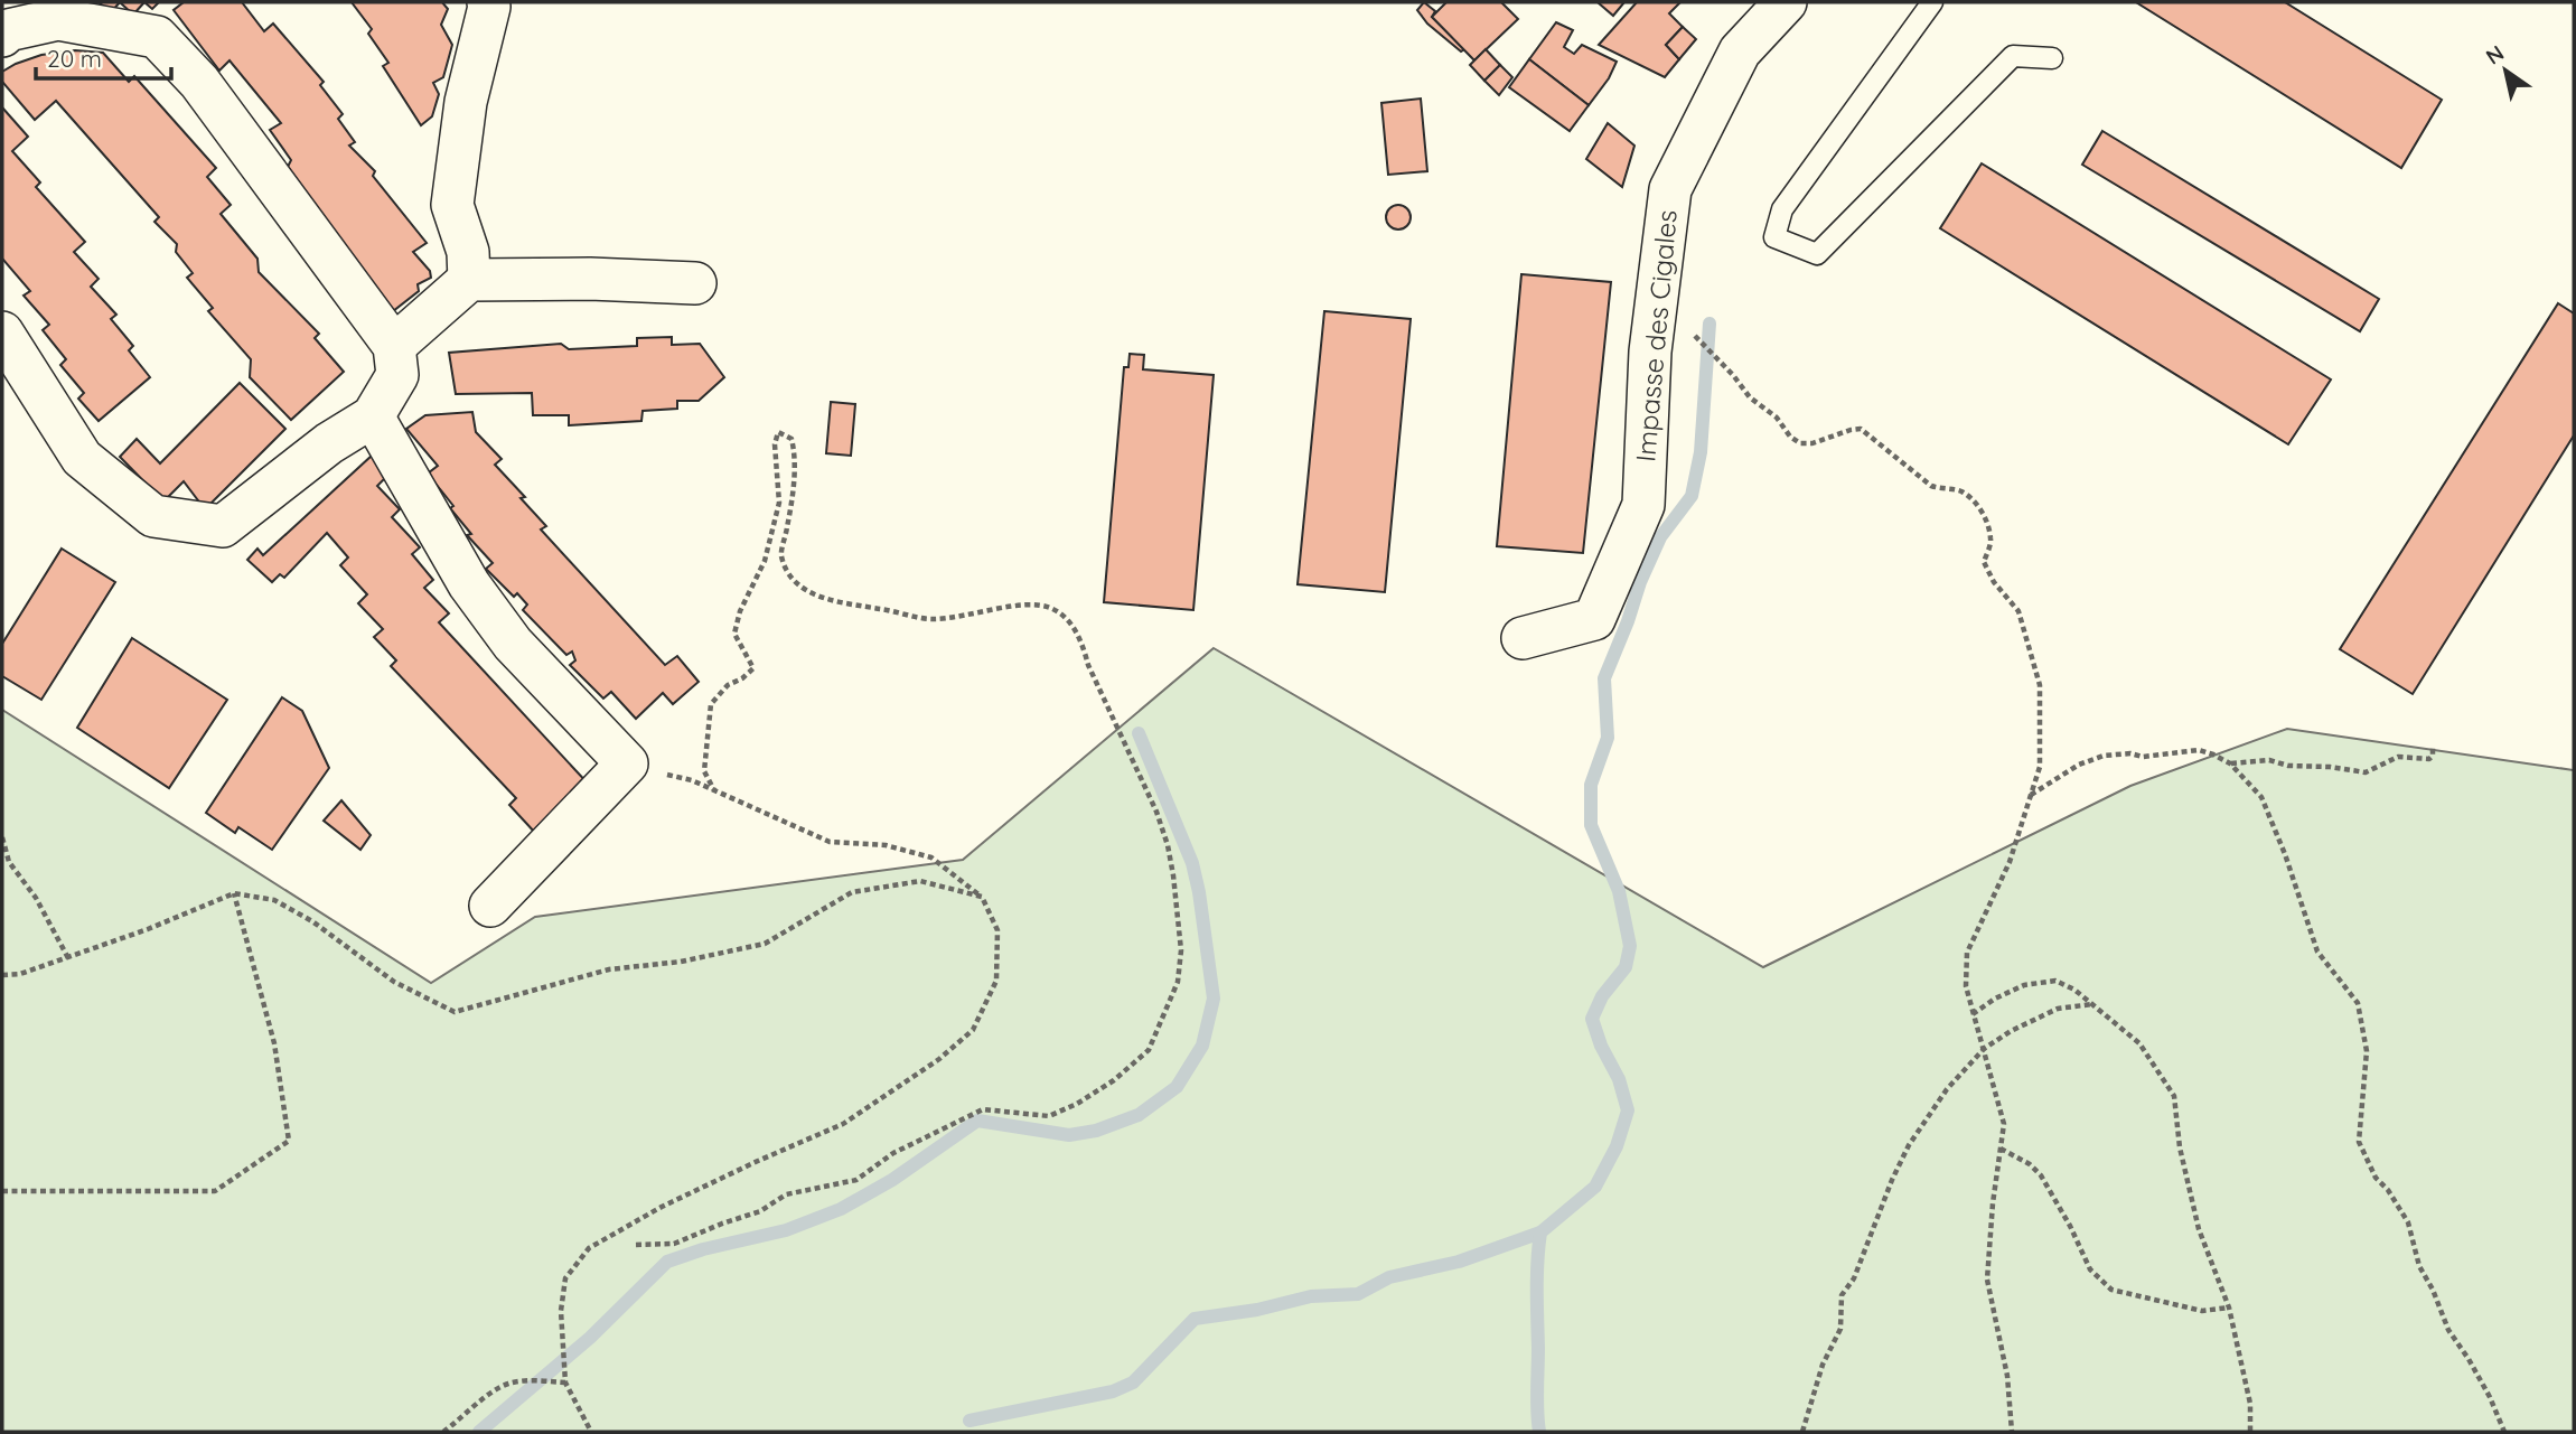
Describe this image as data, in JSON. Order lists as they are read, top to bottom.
{
  "streets": {
    "street": ["Impasse des Cigales"]
  },
  "scale_bar": "20 m",
  "north": "top left"
}
